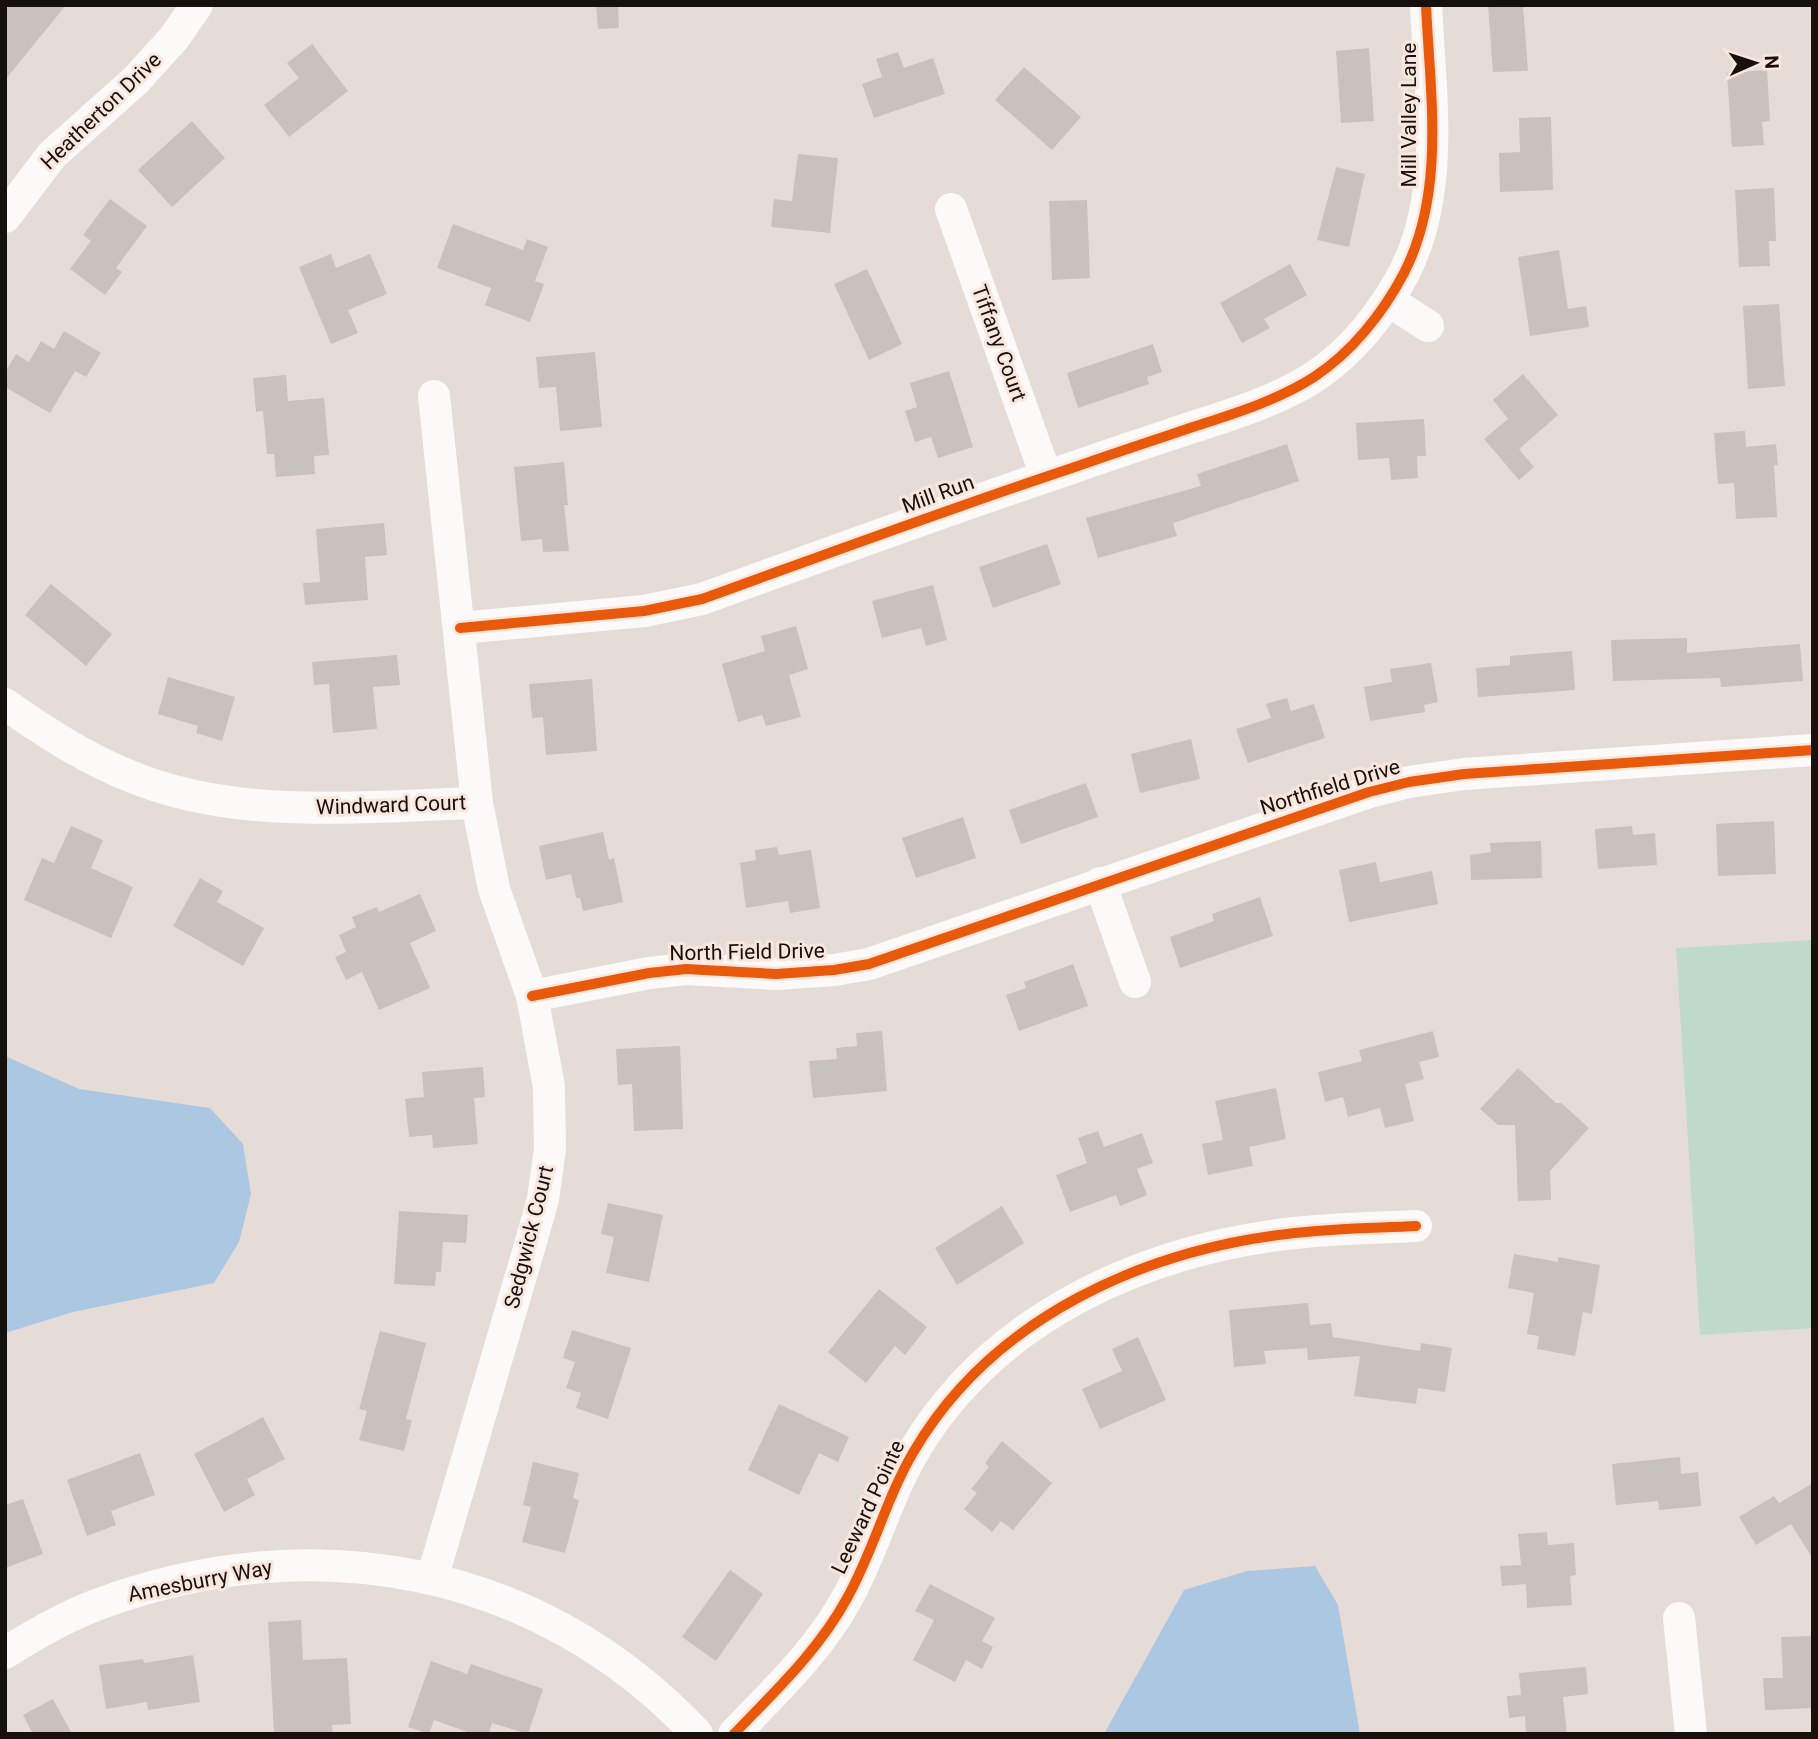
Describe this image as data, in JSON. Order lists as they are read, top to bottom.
{
  "streets": {
    "street": [
      "Heatherton Drive",
      "Mill Valley Lane",
      "Tiffany Court",
      "Mill Run",
      "Northfield Drive",
      "Windward Court",
      "North Field Drive",
      "Sedgwick Court",
      "Leeward Pointe",
      "Amesburry Way"
    ]
  },
  "crossings": [
    ["Mill Valley Lane", "Mill Run"],
    ["Tiffany Court", "Mill Run"],
    ["Mill Run", "Sedgwick Court"],
    ["Northfield Drive", "North Field Drive"],
    ["Windward Court", "Sedgwick Court"],
    ["North Field Drive", "Sedgwick Court"],
    ["Sedgwick Court", "Amesburry Way"]
  ],
  "north": "right"
}
